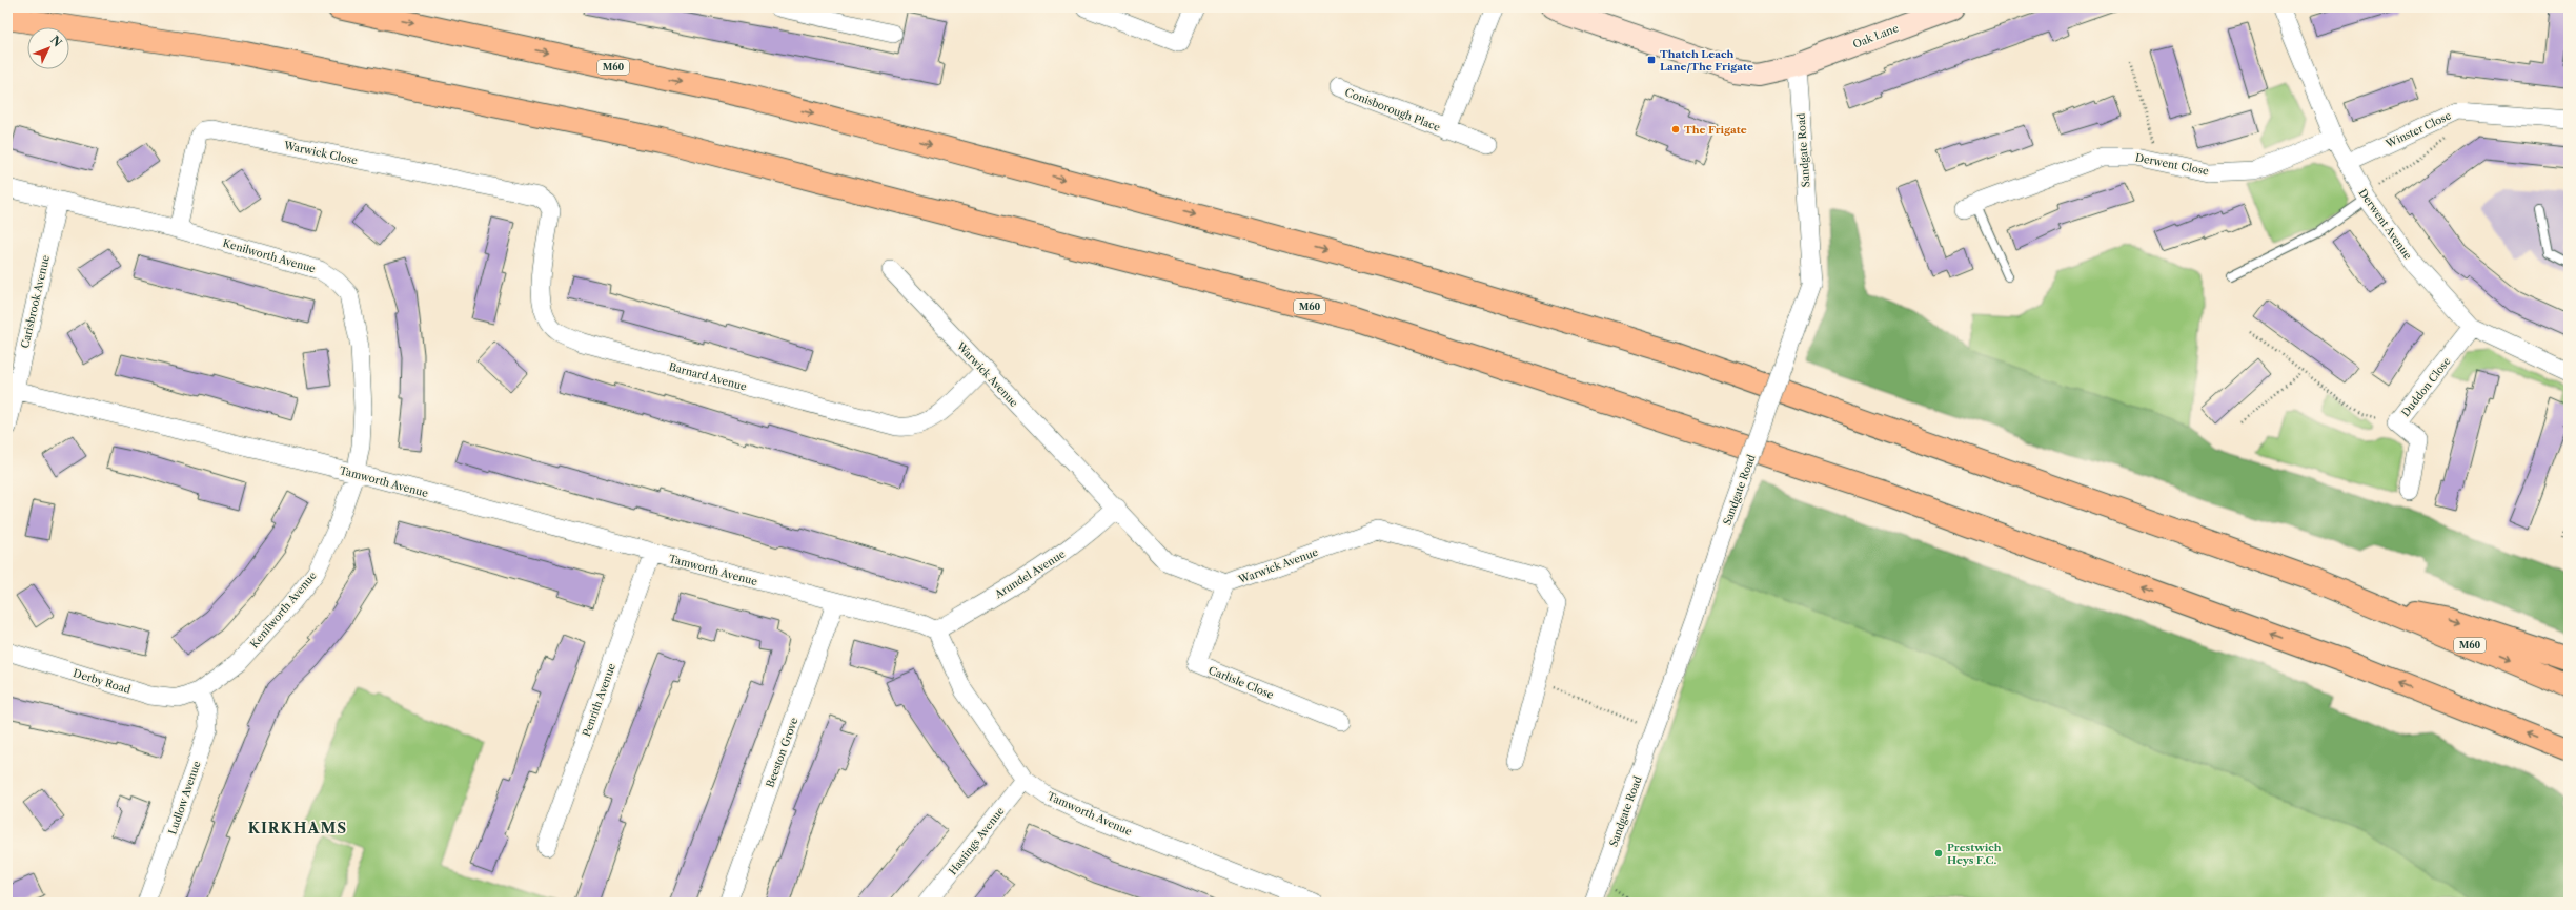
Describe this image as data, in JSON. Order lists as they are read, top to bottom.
{
  "streets": {
    "highway": ["M60"],
    "street": [
      "Oak Lane",
      "Conisborough Place",
      "Winster Close",
      "Sandgate Road",
      "Warwick Close",
      "Derwent Close",
      "Derwent Avenue",
      "Kenilworth Avenue",
      "Carisbrook Avenue",
      "Warwick Avenue",
      "Barnard Avenue",
      "Duddon Close",
      "Tamworth Avenue",
      "Arundel Avenue",
      "Derby Road",
      "Carlisle Close",
      "Penrith Avenue",
      "Beeston Grove",
      "Ludlow Avenue",
      "Hastings Avenue"
    ]
  },
  "crossings": [
    ["Oak Lane", "Sandgate Road"],
    ["Winster Close", "Derwent Avenue"],
    ["Warwick Close", "Kenilworth Avenue"],
    ["Warwick Close", "Barnard Avenue"],
    ["Derwent Close", "Derwent Avenue"],
    ["Derwent Avenue", "Duddon Close"],
    ["Kenilworth Avenue", "Carisbrook Avenue"],
    ["Kenilworth Avenue", "Tamworth Avenue"],
    ["Kenilworth Avenue", "Derby Road"],
    ["Kenilworth Avenue", "Ludlow Avenue"],
    ["Carisbrook Avenue", "Tamworth Avenue"],
    ["Warwick Avenue", "Barnard Avenue"],
    ["Warwick Avenue", "Arundel Avenue"],
    ["Warwick Avenue", "Carlisle Close"],
    ["Tamworth Avenue", "Arundel Avenue"],
    ["Tamworth Avenue", "Penrith Avenue"],
    ["Tamworth Avenue", "Beeston Grove"],
    ["Tamworth Avenue", "Hastings Avenue"],
    ["Derby Road", "Ludlow Avenue"]
  ],
  "districts": ["KIRKHAMS"],
  "places": {
    "transit": ["Thatch Leach Lane/The Frigate"],
    "other": ["The Frigate", "Prestwich Heys F.C."]
  },
  "north": "top right"
}
